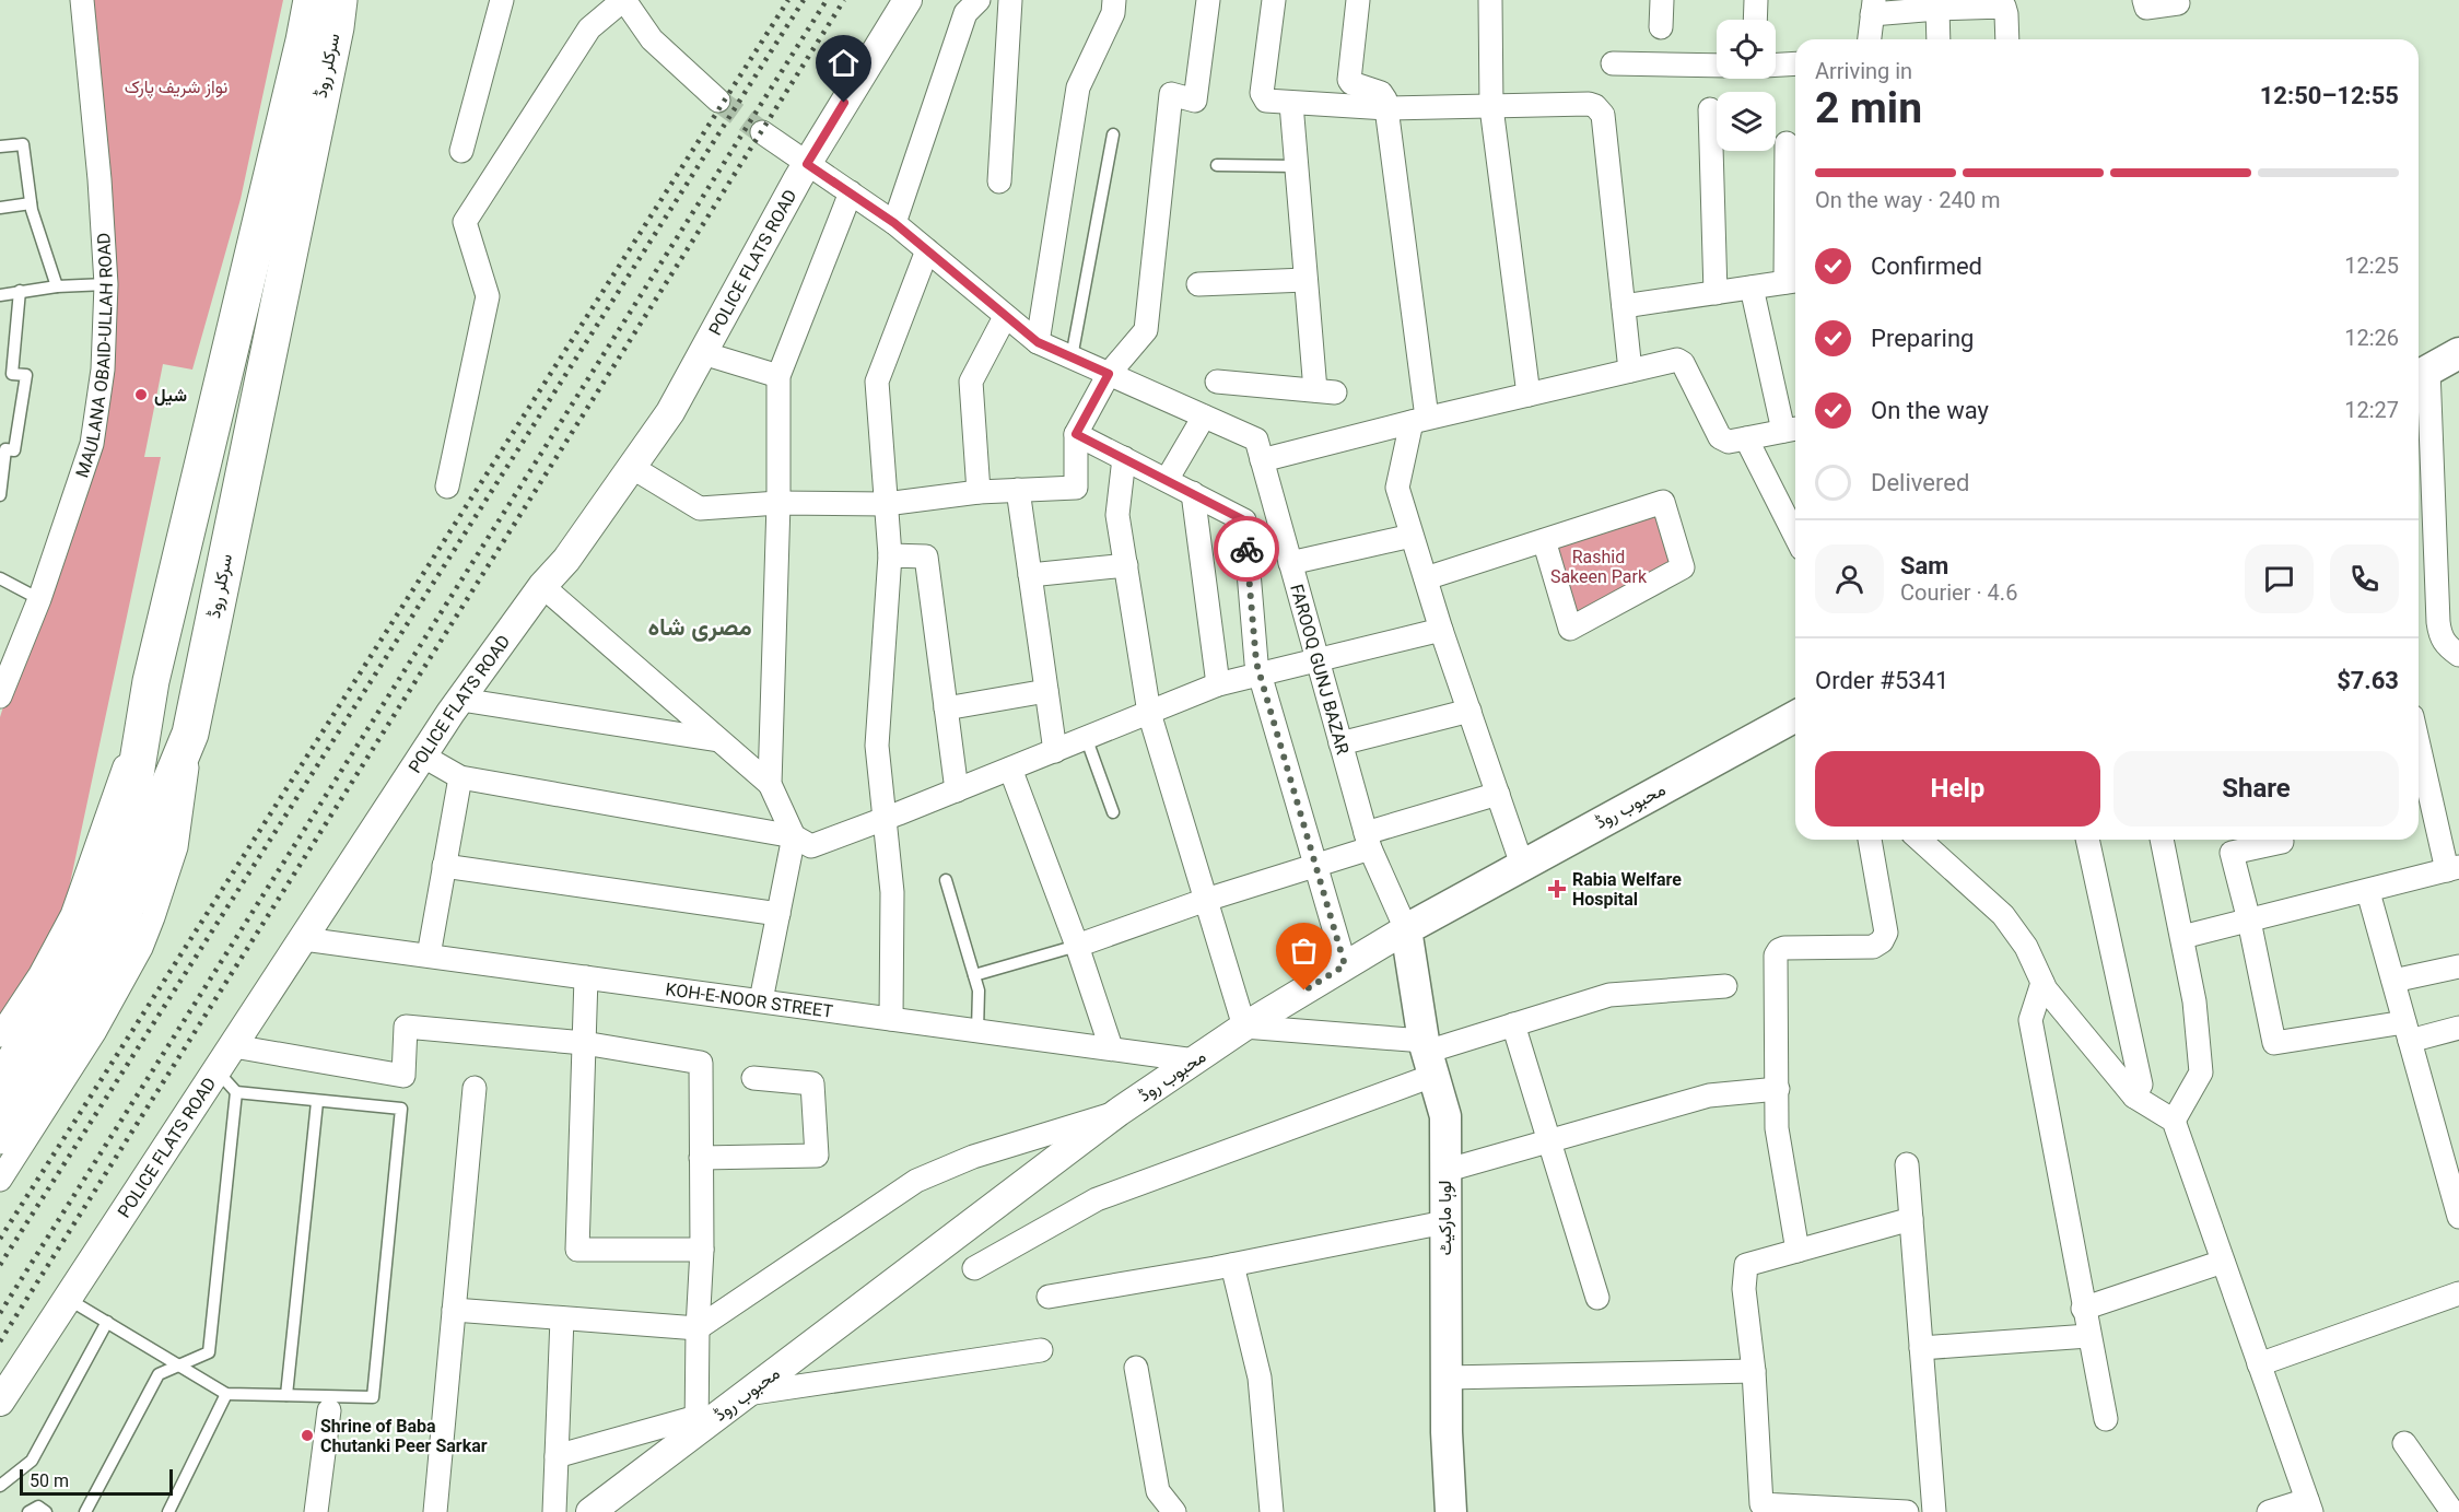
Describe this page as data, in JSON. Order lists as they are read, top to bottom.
{
  "streets": {
    "main road": ["سرکلر روڈ", "محبوب روڈ", "لوہا مارکیٹ"],
    "street": [
      "POLICE FLATS ROAD",
      "MAULANA OBAID-ULLAH ROAD",
      "FAROOQ GUNJ BAZAR",
      "KOH-E-NOOR STREET"
    ]
  },
  "crossings": [
    ["POLICE FLATS ROAD", "FAROOQ GUNJ BAZAR"],
    ["POLICE FLATS ROAD", "KOH-E-NOOR STREET"],
    ["FAROOQ GUNJ BAZAR", "محبوب روڈ"],
    ["FAROOQ GUNJ BAZAR", "لوہا مارکیٹ"],
    ["محبوب روڈ", "KOH-E-NOOR STREET"],
    ["محبوب روڈ", "لوہا مارکیٹ"]
  ],
  "districts": ["مصری شاہ"],
  "parks": ["نواز شریف پارک", "Rashid Sakeen Park"],
  "places": {
    "other": ["شیل", "Shrine of Baba Chutanki Peer Sarkar"],
    "health": ["Rabia Welfare Hospital"]
  },
  "scale_bar": "50 m",
  "page": {
    "heading": ["2 min", "Arriving in", "12:50–12:55"],
    "panel": [
      "Sam",
      "Courier · 4.6",
      "Order #5341",
      "$7.63"
    ],
    "bar": "On the way · 240 m",
    "list": [
      ["Confirmed", "12:25"],
      ["Preparing", "12:26"],
      ["On the way", "12:27"],
      "Delivered"
    ],
    "buttons": ["Help", "Share"],
    "scale": "50 m"
  }
}
